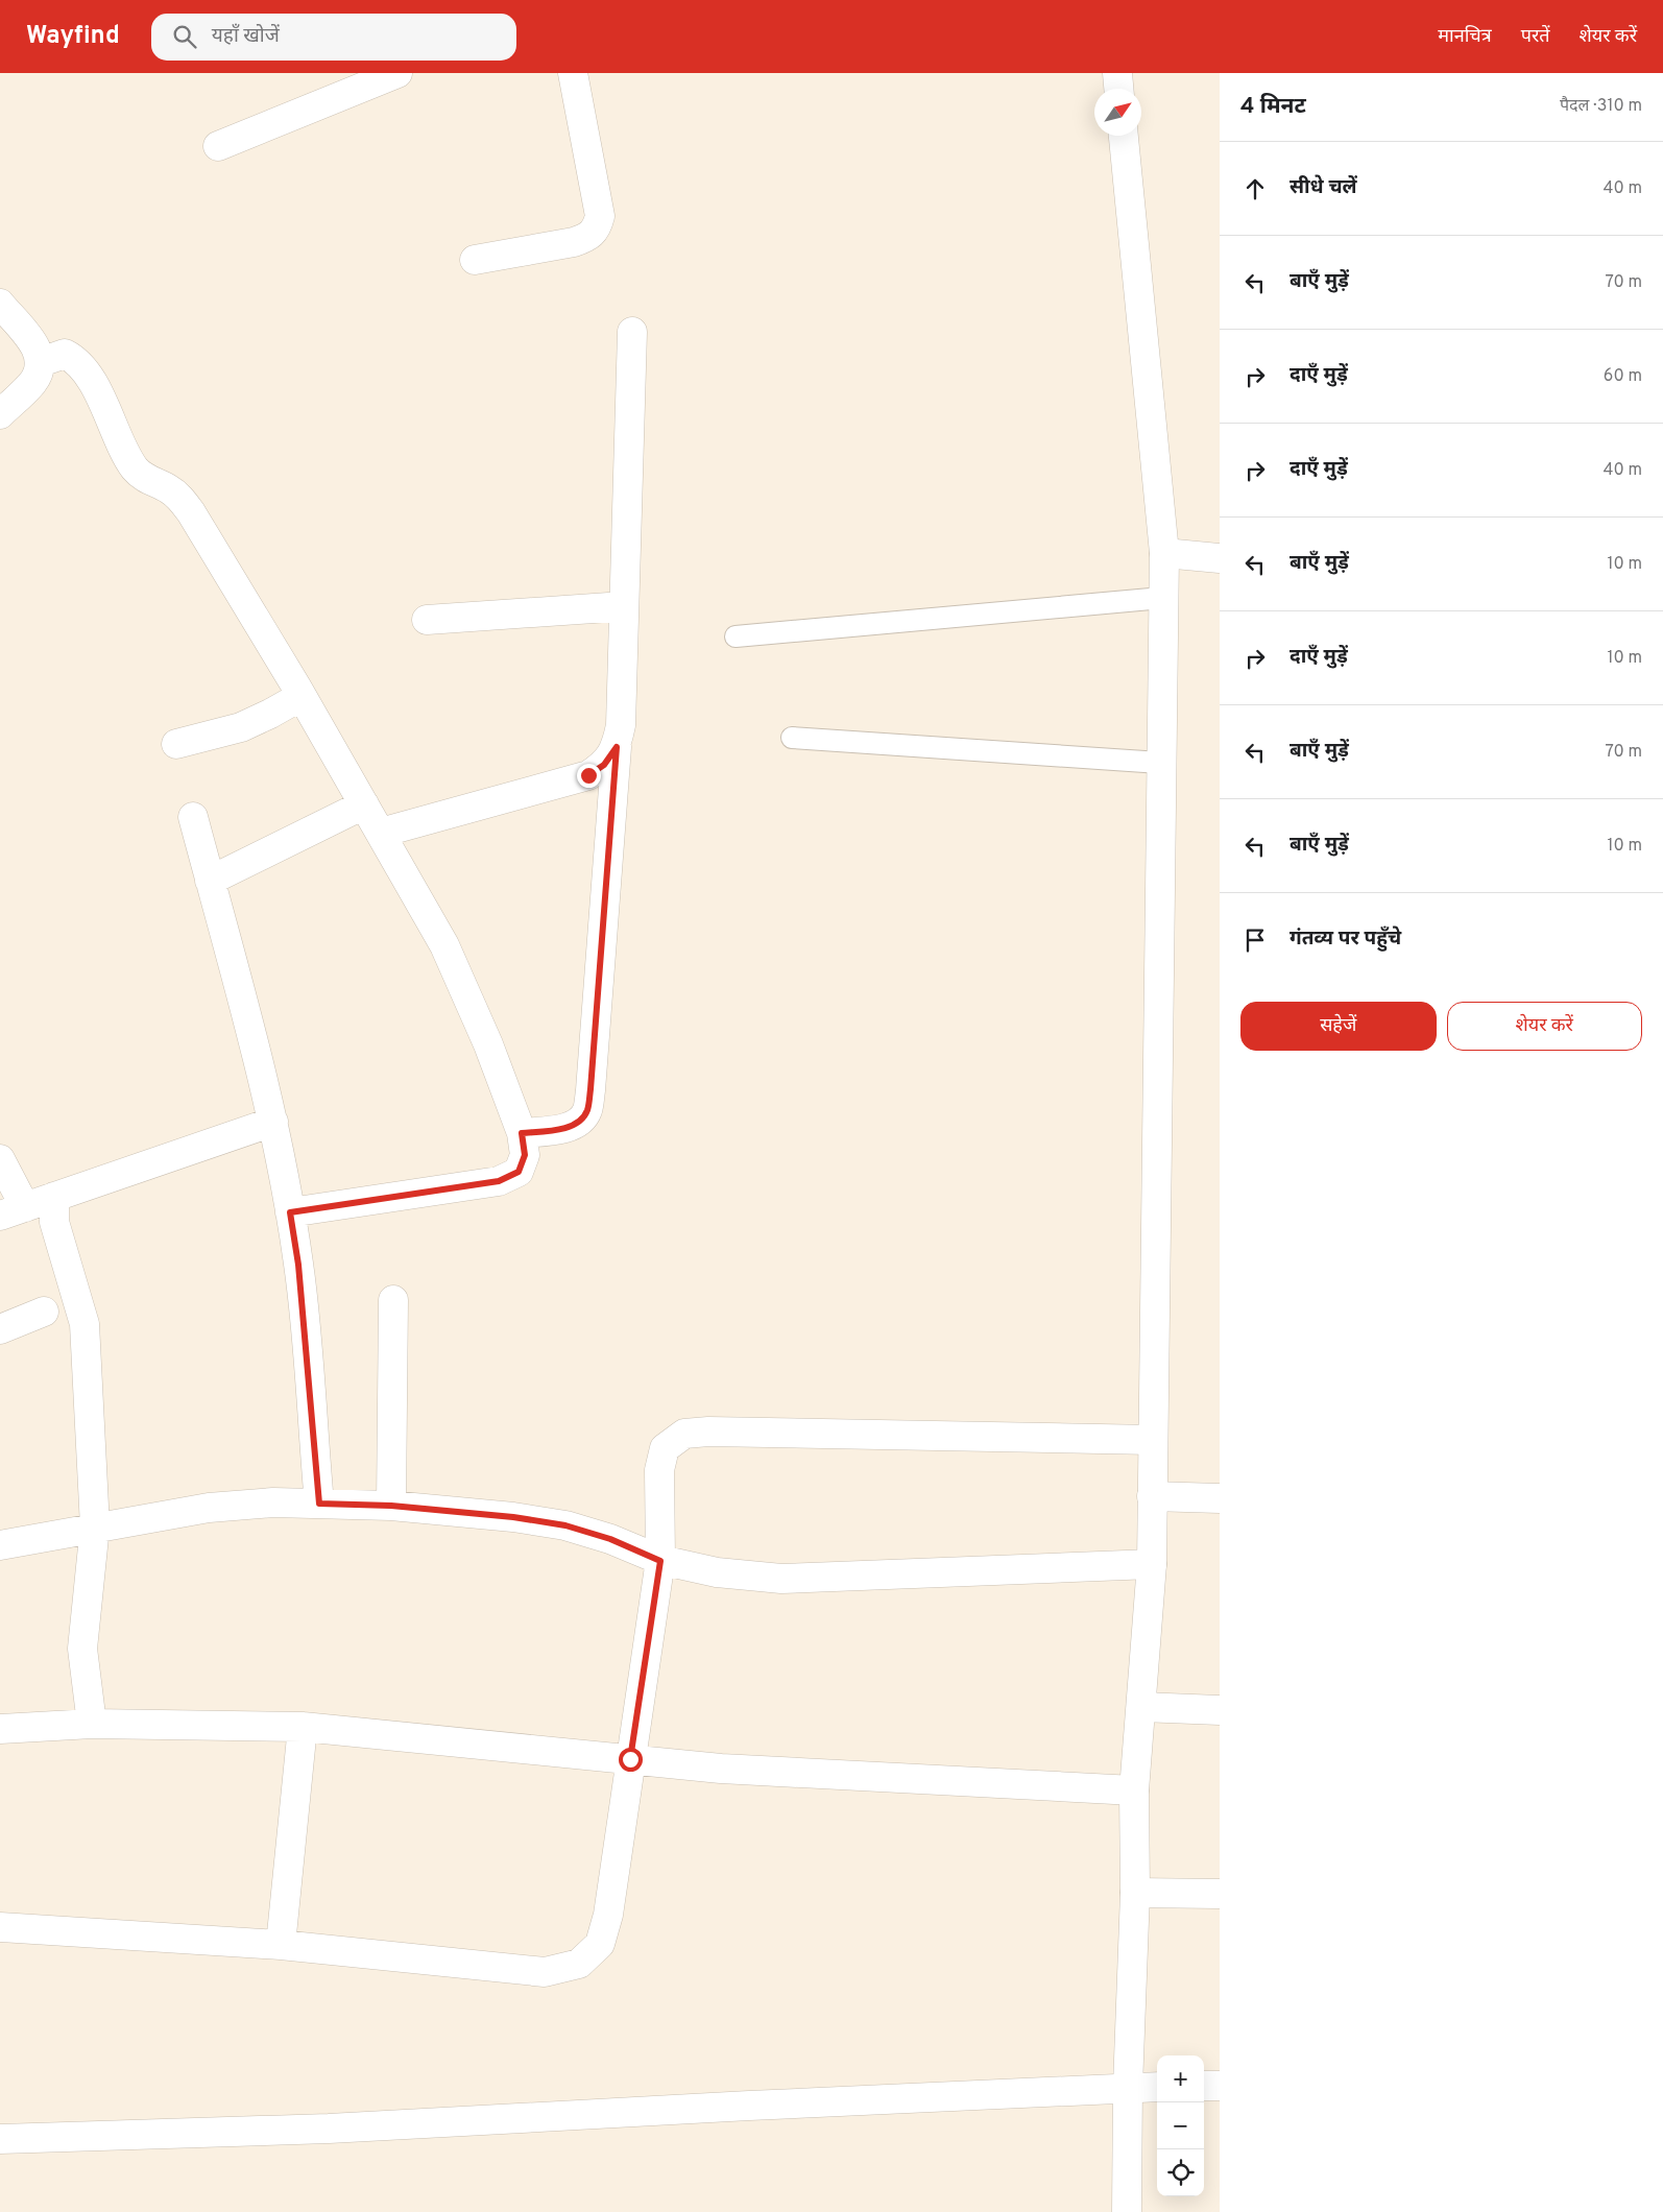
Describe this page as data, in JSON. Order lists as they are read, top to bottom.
{
  "north": "top right",
  "page": {
    "header": "Wayfind",
    "search": "यहाँ खोजें",
    "nav": ["मानचित्र", "परतें", "शेयर करें"],
    "heading": ["4 मिनट", "पैदल · 310 m"],
    "list": [
      ["सीधे चलें", "40 m"],
      ["बाएँ मुड़ें", "70 m"],
      ["दाएँ मुड़ें", "60 m"],
      ["दाएँ मुड़ें", "40 m"],
      ["बाएँ मुड़ें", "10 m"],
      ["दाएँ मुड़ें", "10 m"],
      ["बाएँ मुड़ें", "70 m"],
      ["बाएँ मुड़ें", "10 m"],
      "गंतव्य पर पहुँचे"
    ],
    "buttons": ["सहेजें", "शेयर करें"],
    "map_buttons": ["+", "−"]
  }
}
